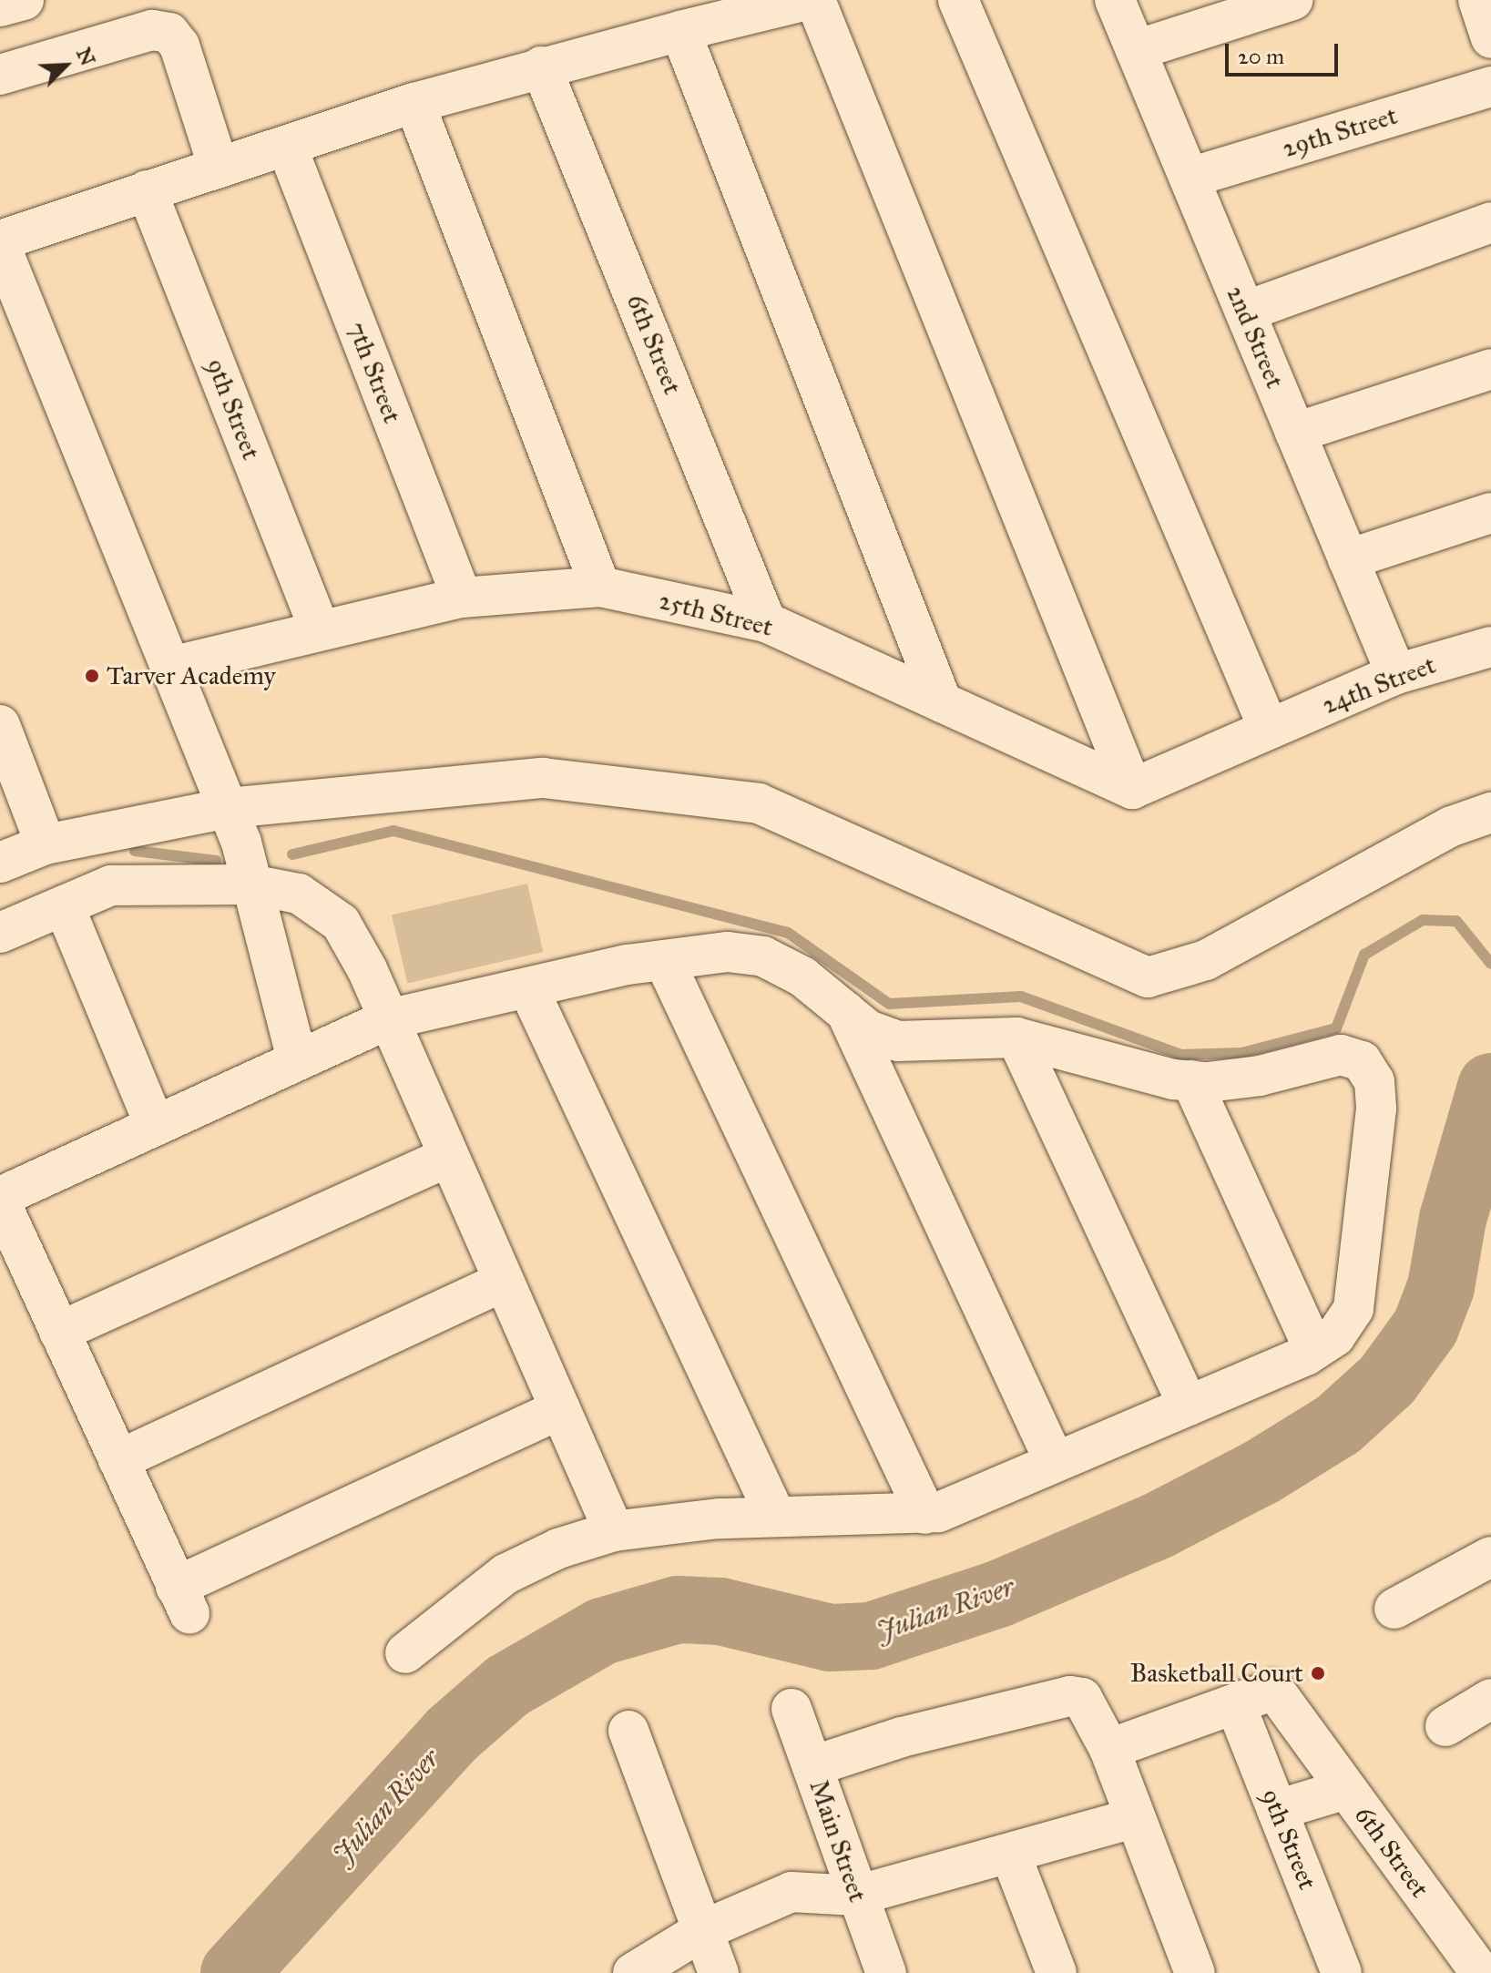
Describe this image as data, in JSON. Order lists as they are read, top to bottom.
{
  "streets": {
    "street": [
      "29th Street",
      "2nd Street",
      "6th Street",
      "7th Street",
      "9th Street",
      "25th Street",
      "24th Street",
      "Main Street"
    ]
  },
  "crossings": [
    ["29th Street", "2nd Street"],
    ["2nd Street", "24th Street"],
    ["6th Street", "9th Street"],
    ["6th Street", "25th Street"],
    ["7th Street", "25th Street"],
    ["9th Street", "25th Street"]
  ],
  "water": ["Julian River"],
  "places": ["Tarver Academy", "Basketball Court"],
  "scale_bar": "20 m",
  "north": "top right"
}
